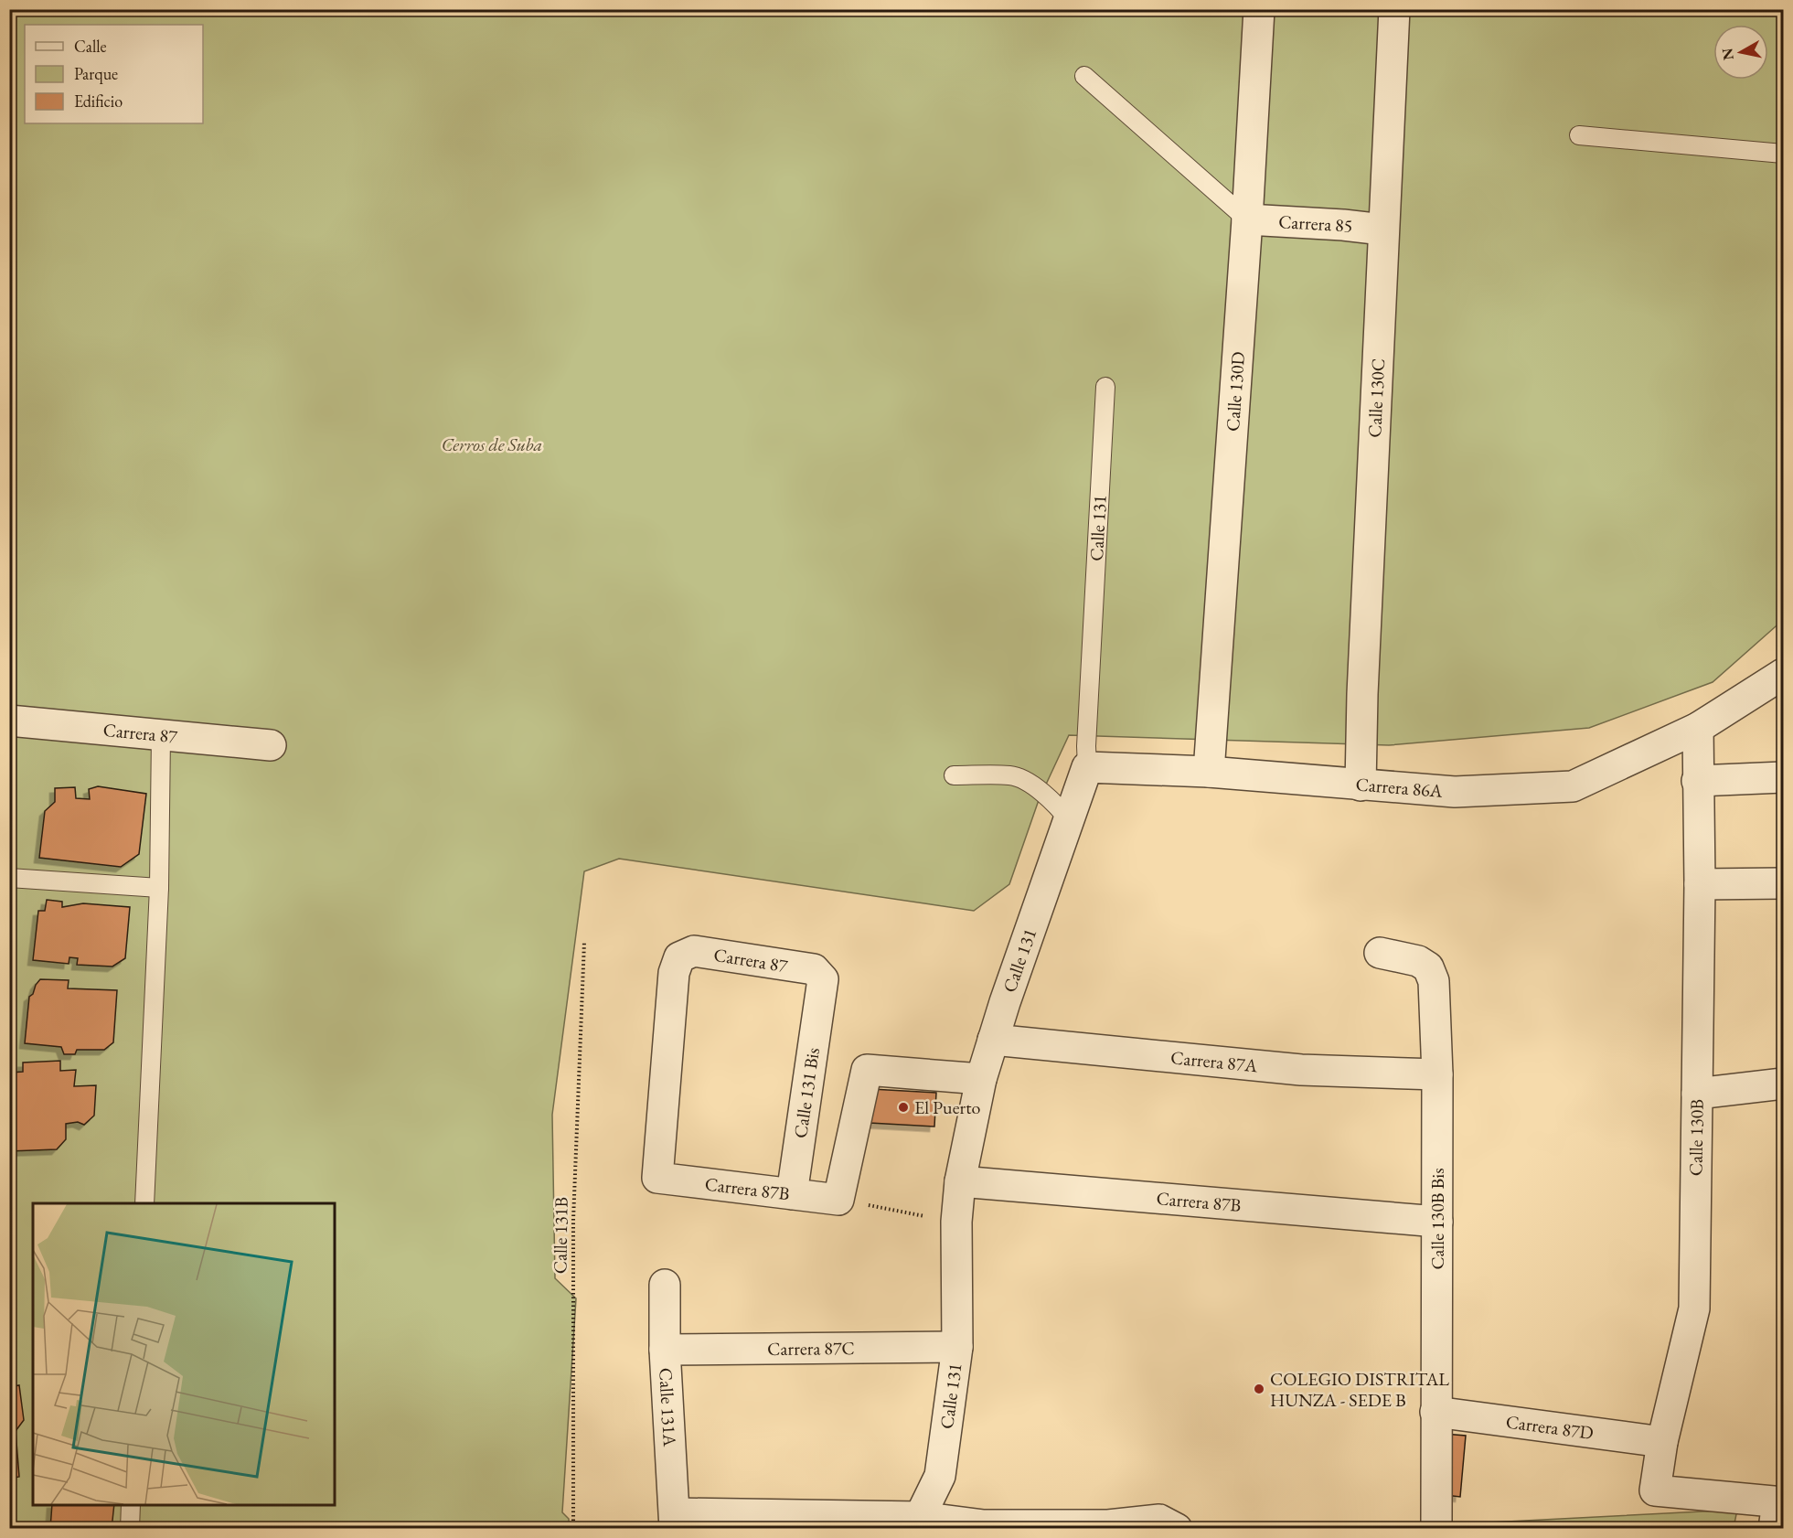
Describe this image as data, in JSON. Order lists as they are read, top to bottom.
{
  "streets": {
    "street": [
      "Carrera 85",
      "Calle 130D",
      "Calle 130C",
      "Calle 131",
      "Carrera 87",
      "Carrera 86A",
      "Carrera 87A",
      "Calle 131 Bis",
      "Calle 130B",
      "Carrera 87B",
      "Calle 130B Bis",
      "Carrera 87C",
      "Calle 131A",
      "Carrera 87D"
    ],
    "path": ["Calle 131B"]
  },
  "crossings": [
    ["Carrera 85", "Calle 130D"],
    ["Carrera 85", "Calle 130C"],
    ["Calle 130D", "Carrera 86A"],
    ["Calle 130C", "Carrera 86A"],
    ["Calle 131", "Carrera 86A"],
    ["Calle 131", "Carrera 87A"],
    ["Calle 131", "Carrera 87B"],
    ["Calle 131", "Carrera 87C"],
    ["Carrera 87", "Calle 131 Bis"],
    ["Carrera 87", "Carrera 87B"],
    ["Carrera 86A", "Calle 130B"],
    ["Carrera 87A", "Calle 130B Bis"],
    ["Calle 131 Bis", "Carrera 87B"],
    ["Calle 130B", "Carrera 87D"],
    ["Carrera 87B", "Calle 130B Bis"],
    ["Calle 130B Bis", "Carrera 87D"],
    ["Carrera 87C", "Calle 131A"]
  ],
  "parks": ["Cerros de Suba"],
  "places": ["El Puerto", "COLEGIO DISTRITAL HUNZA - SEDE B"],
  "legend": ["Calle", "Parque", "Edificio"],
  "north": "left"
}
